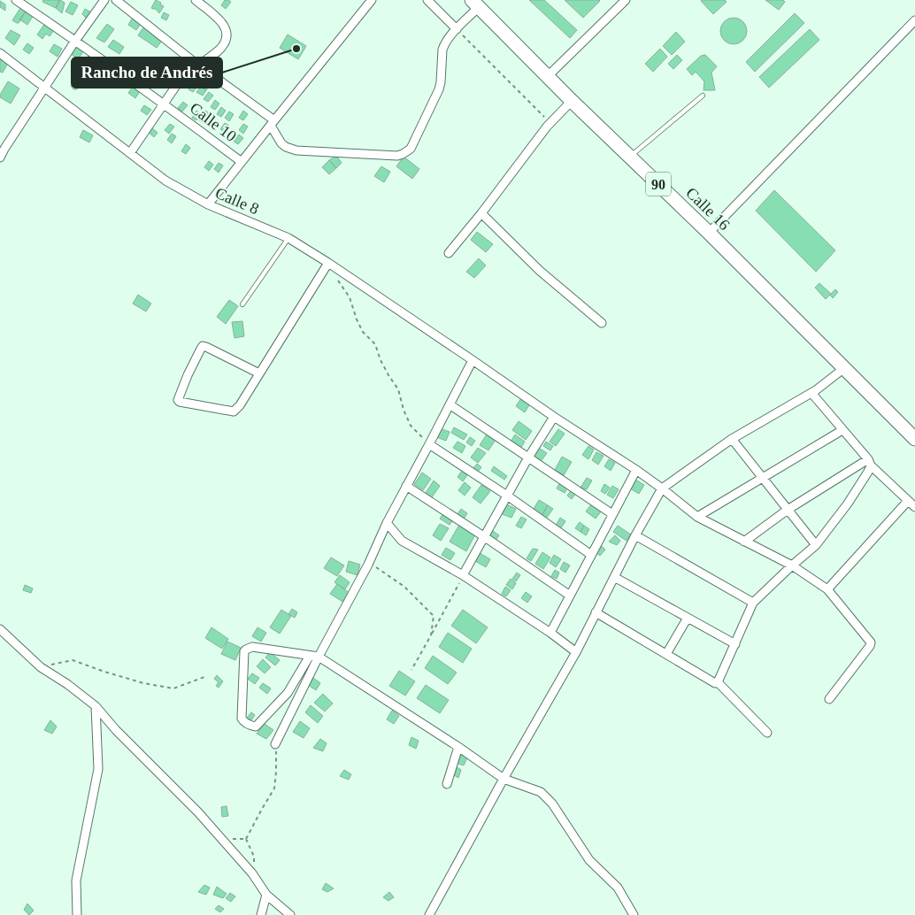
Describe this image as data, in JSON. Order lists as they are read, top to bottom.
{
  "streets": {
    "highway": ["90", "Calle 16"],
    "street": ["Calle 10", "Calle 8"]
  },
  "crossings": [
    ["90", "Calle 16"]
  ],
  "places": ["Rancho de Andrés"]
}
